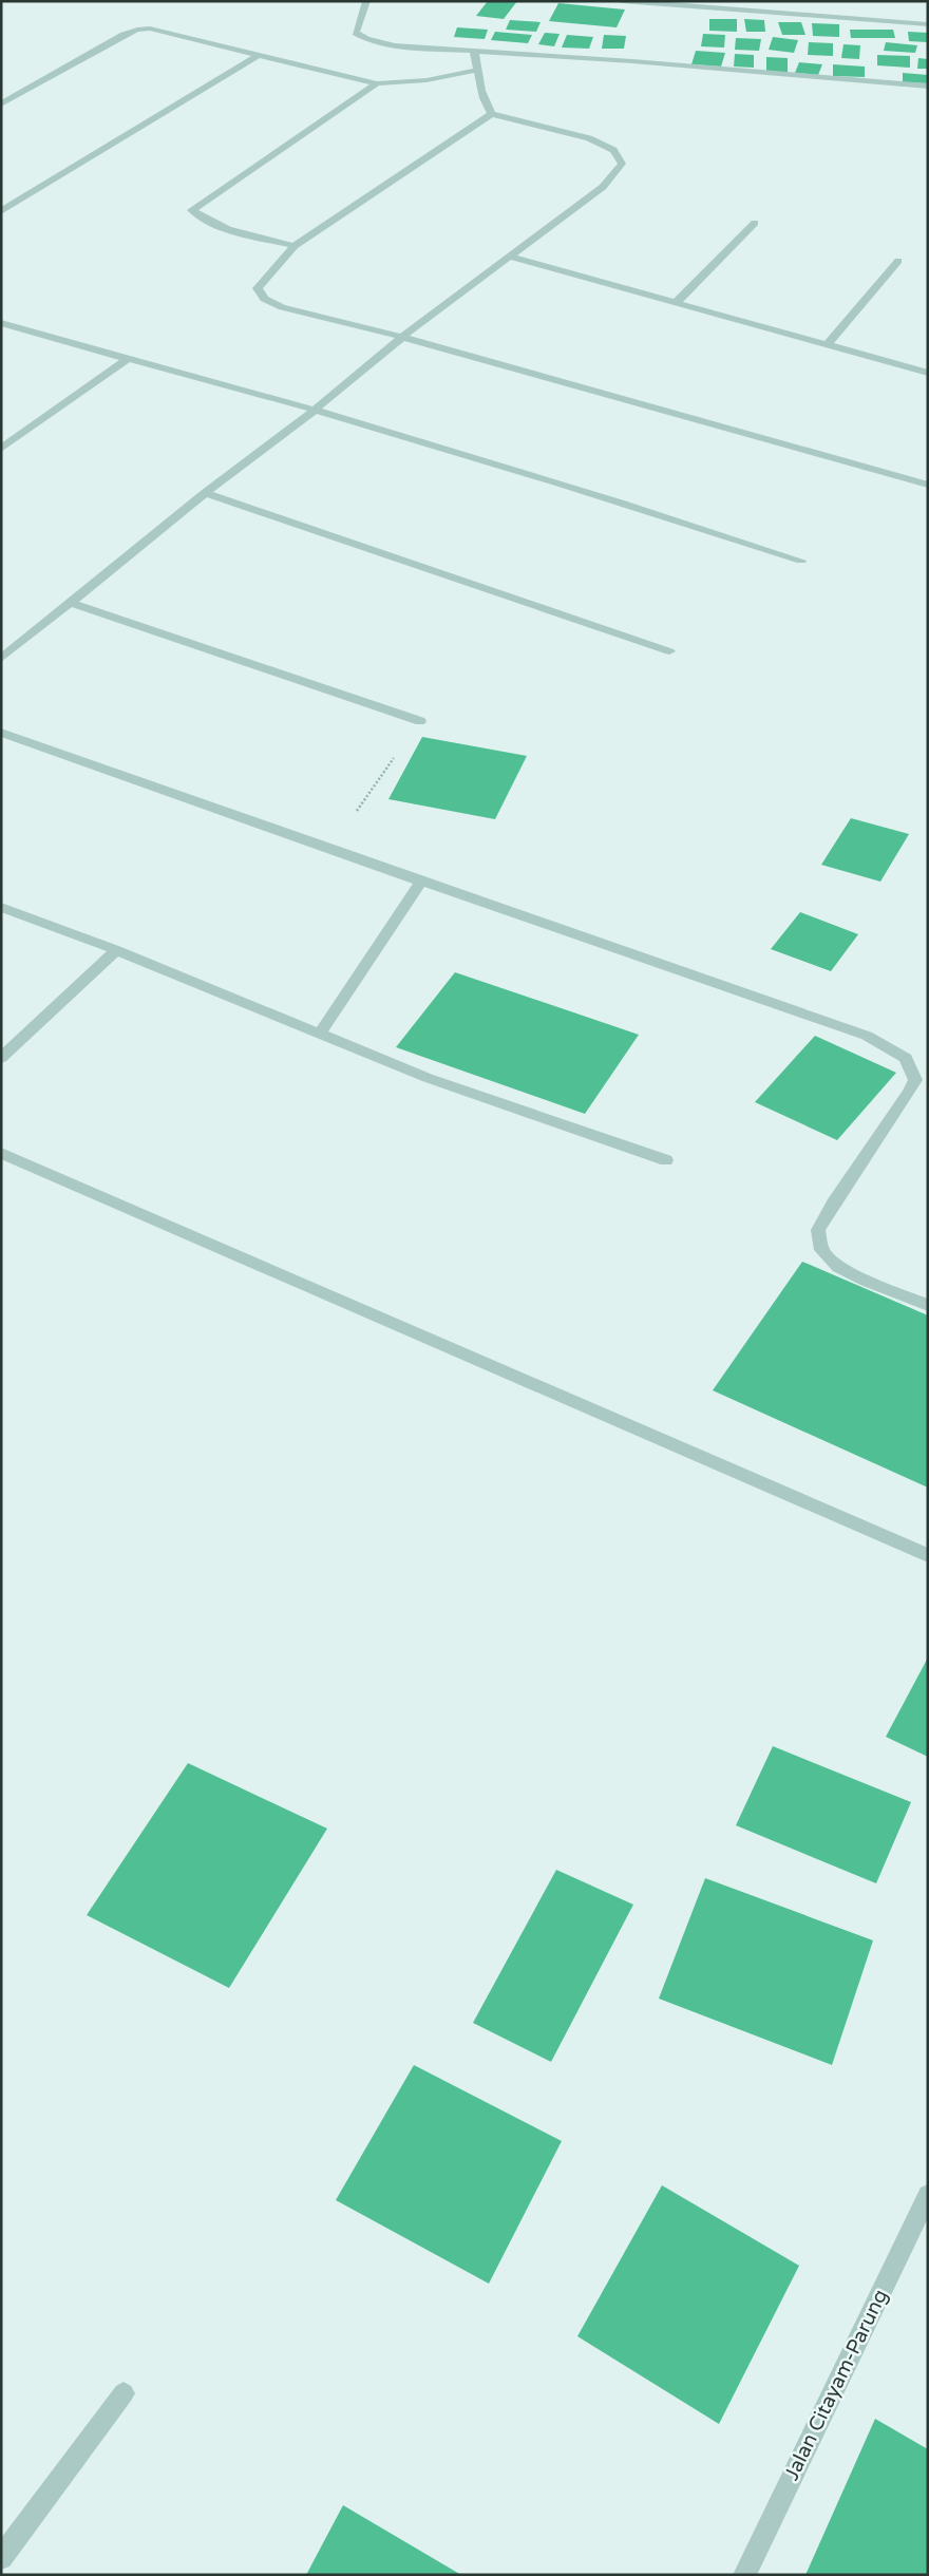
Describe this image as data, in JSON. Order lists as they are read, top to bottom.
{
  "streets": {
    "street": ["Jalan Citayam-Parung"]
  }
}
